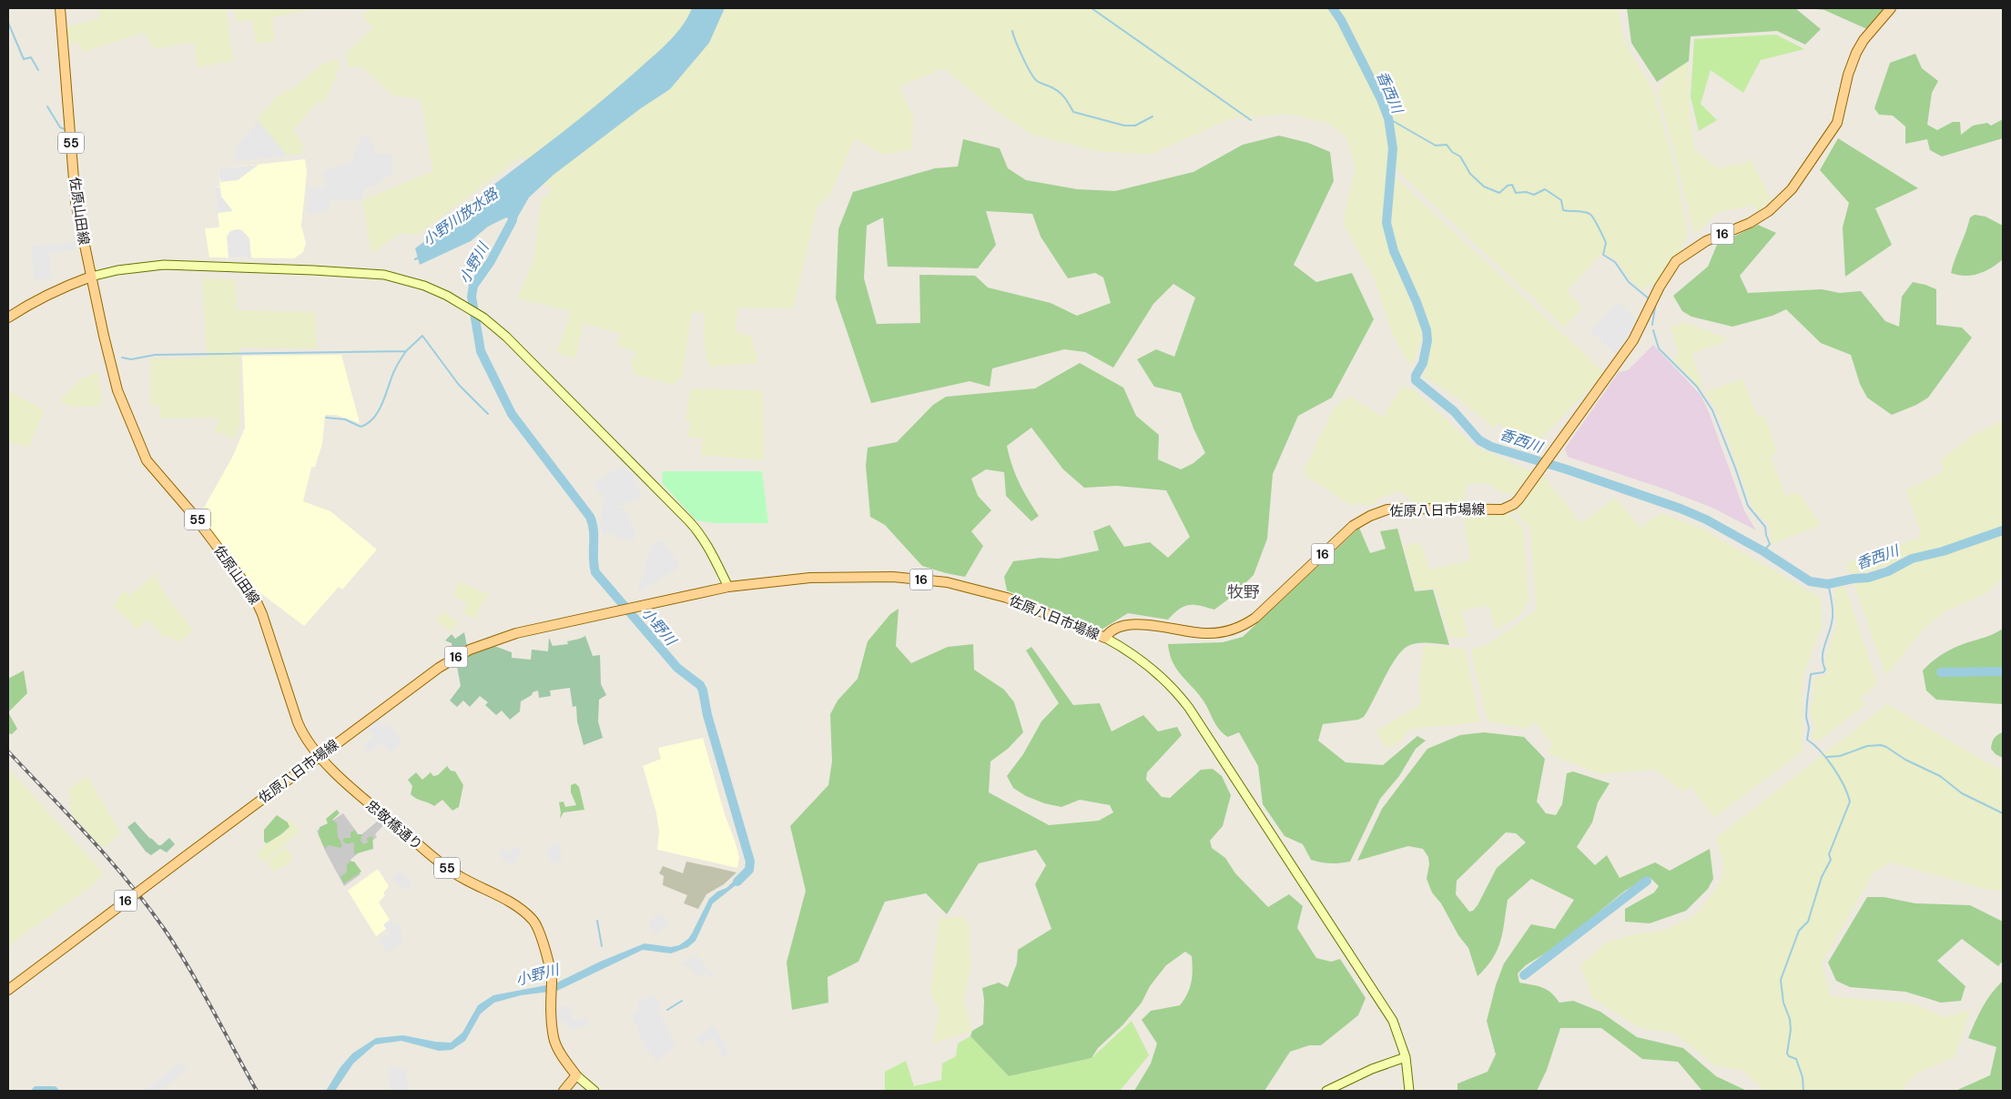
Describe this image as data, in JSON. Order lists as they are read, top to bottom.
{
  "streets": {
    "main road": [
      "55",
      "佐原山田線",
      "16",
      "佐原八日市場線",
      "忠敬橋通り"
    ]
  },
  "crossings": [
    ["佐原山田線", "佐原八日市場線"],
    ["佐原山田線", "忠敬橋通り"],
    ["佐原八日市場線", "忠敬橋通り"]
  ],
  "districts": ["牧野"],
  "water": ["香西川", "小野川放水路", "小野川"]
}
